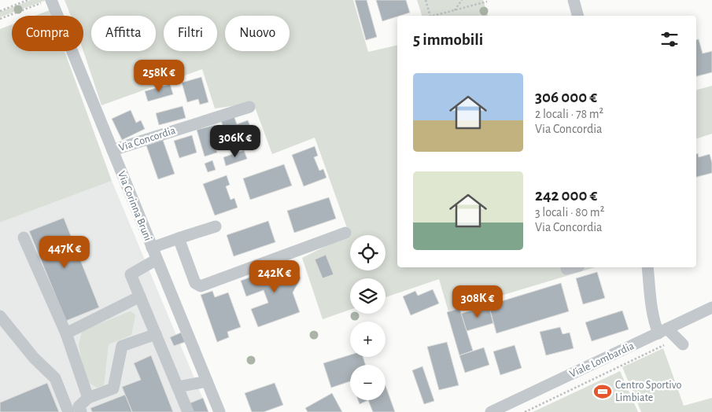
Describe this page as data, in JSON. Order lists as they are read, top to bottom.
{
  "streets": {
    "street": ["Via Concordia", "Via Corinna Bruni", "Viale Lombardia"]
  },
  "crossings": [
    ["Via Concordia", "Via Corinna Bruni"]
  ],
  "places": {
    "sports": ["Centro Sportivo Limbiate"]
  },
  "page": {
    "chip": [
      "Compra",
      "Affitta",
      "Filtri",
      "Nuovo"
    ],
    "heading": "5 immobili",
    "price": [
      "258K €",
      "306K €",
      "447K €",
      "242K €",
      "308K €"
    ],
    "list": [
      {
        "name": "306 000 €",
        "note": "2 locali · 78 m² · Via Concordia"
      },
      {
        "name": "242 000 €",
        "note": "3 locali · 80 m² · Via Concordia"
      }
    ],
    "map_buttons": ["+", "−"]
  }
}
